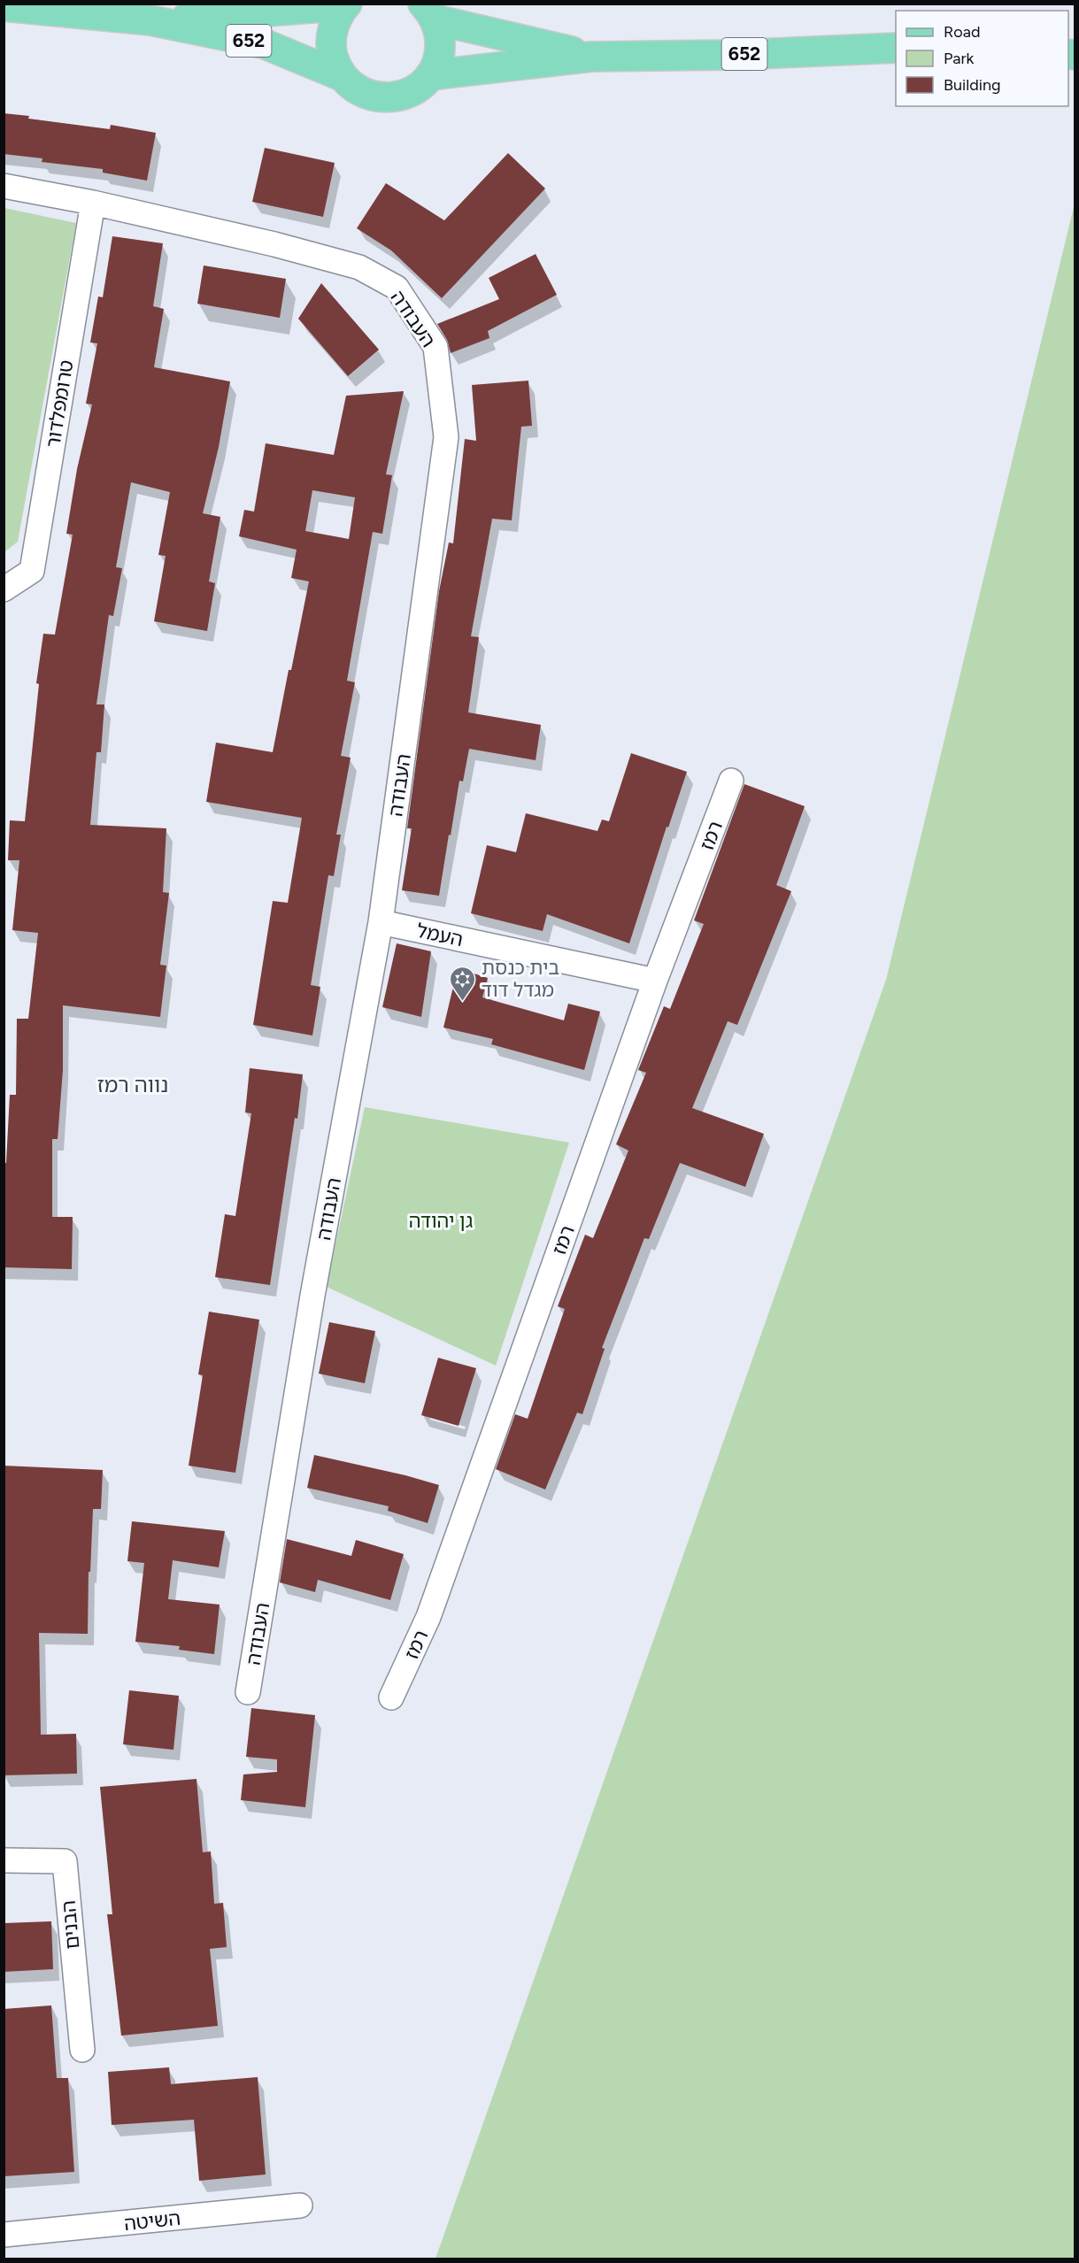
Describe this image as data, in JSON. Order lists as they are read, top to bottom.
{
  "streets": {
    "main road": ["652"],
    "street": [
      "העבודה",
      "טרומפלדור",
      "רמז",
      "העמל",
      "הבנים",
      "השיטה"
    ]
  },
  "crossings": [
    ["העבודה", "טרומפלדור"],
    ["העבודה", "העמל"],
    ["רמז", "העמל"]
  ],
  "districts": ["נווה רמז"],
  "parks": ["גן יהודה"],
  "places": {
    "synagogue": ["בית כנסת מגדל דוד"]
  },
  "legend": ["Road", "Park", "Building"]
}
